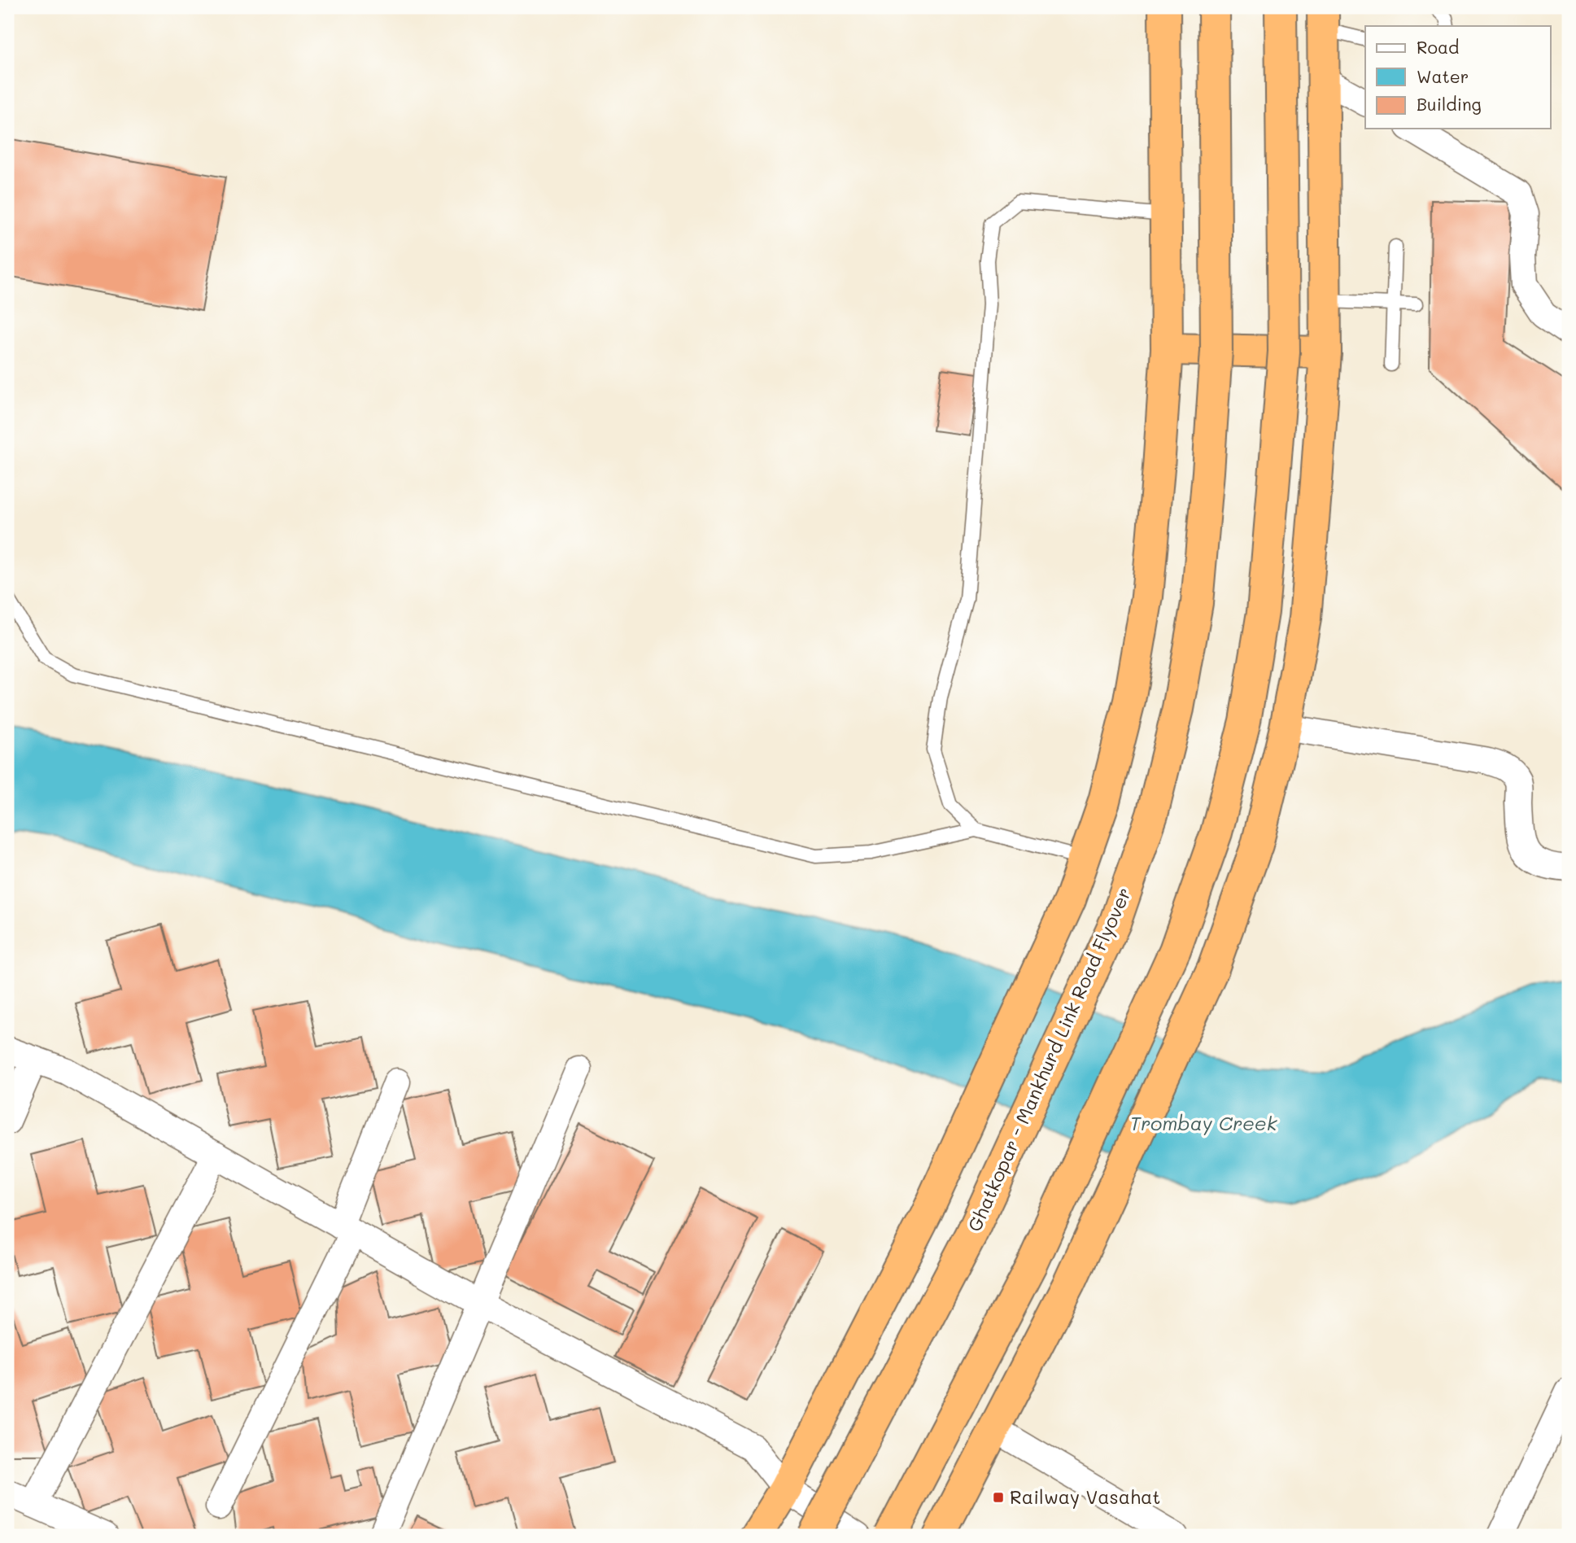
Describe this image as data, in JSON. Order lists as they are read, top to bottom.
{
  "streets": {
    "highway": ["Ghatkopar - Mankhurd Link Road Flyover"]
  },
  "water": ["Trombay Creek"],
  "places": {
    "transit": ["Railway Vasahat"]
  },
  "legend": ["Road", "Water", "Building"]
}
